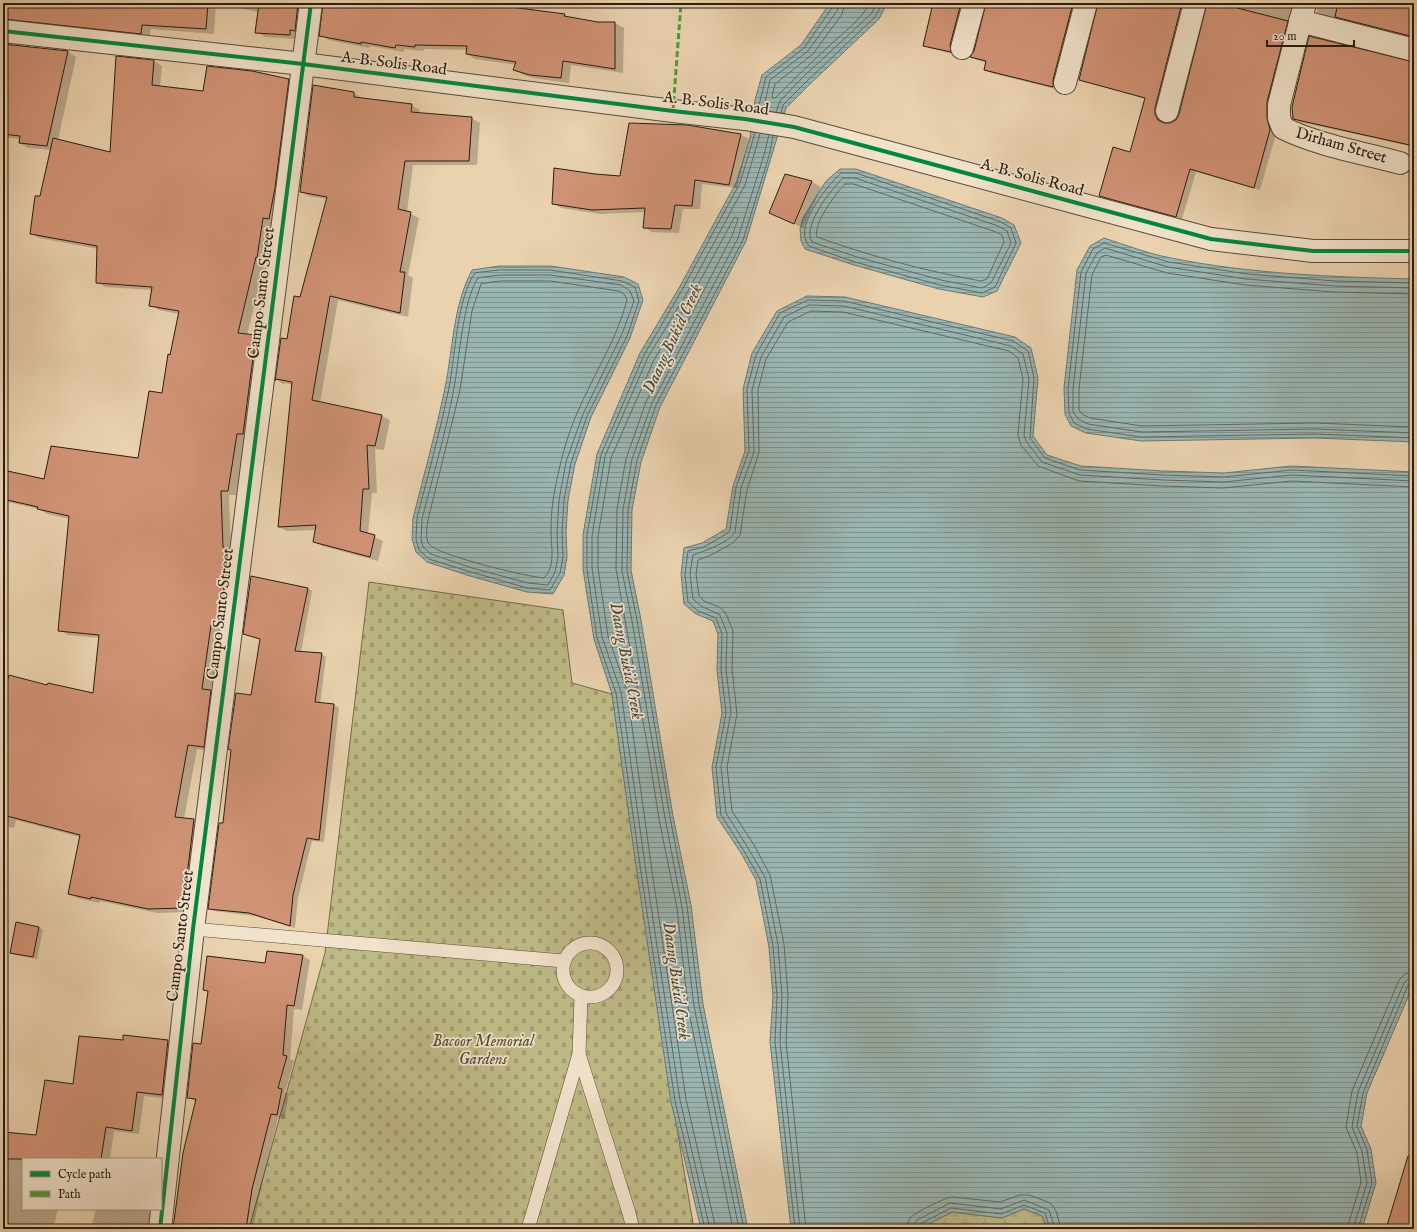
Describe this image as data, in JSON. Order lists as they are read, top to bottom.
{
  "streets": {
    "street": ["A. B. Solis Road", "Dirham Street", "Campo Santo Street"]
  },
  "crossings": [
    ["A. B. Solis Road", "Campo Santo Street"]
  ],
  "water": ["Daang Bukid Creek"],
  "parks": ["Bacoor Memorial Gardens"],
  "legend": ["Cycle path", "Path"],
  "scale_bar": "20 m"
}
